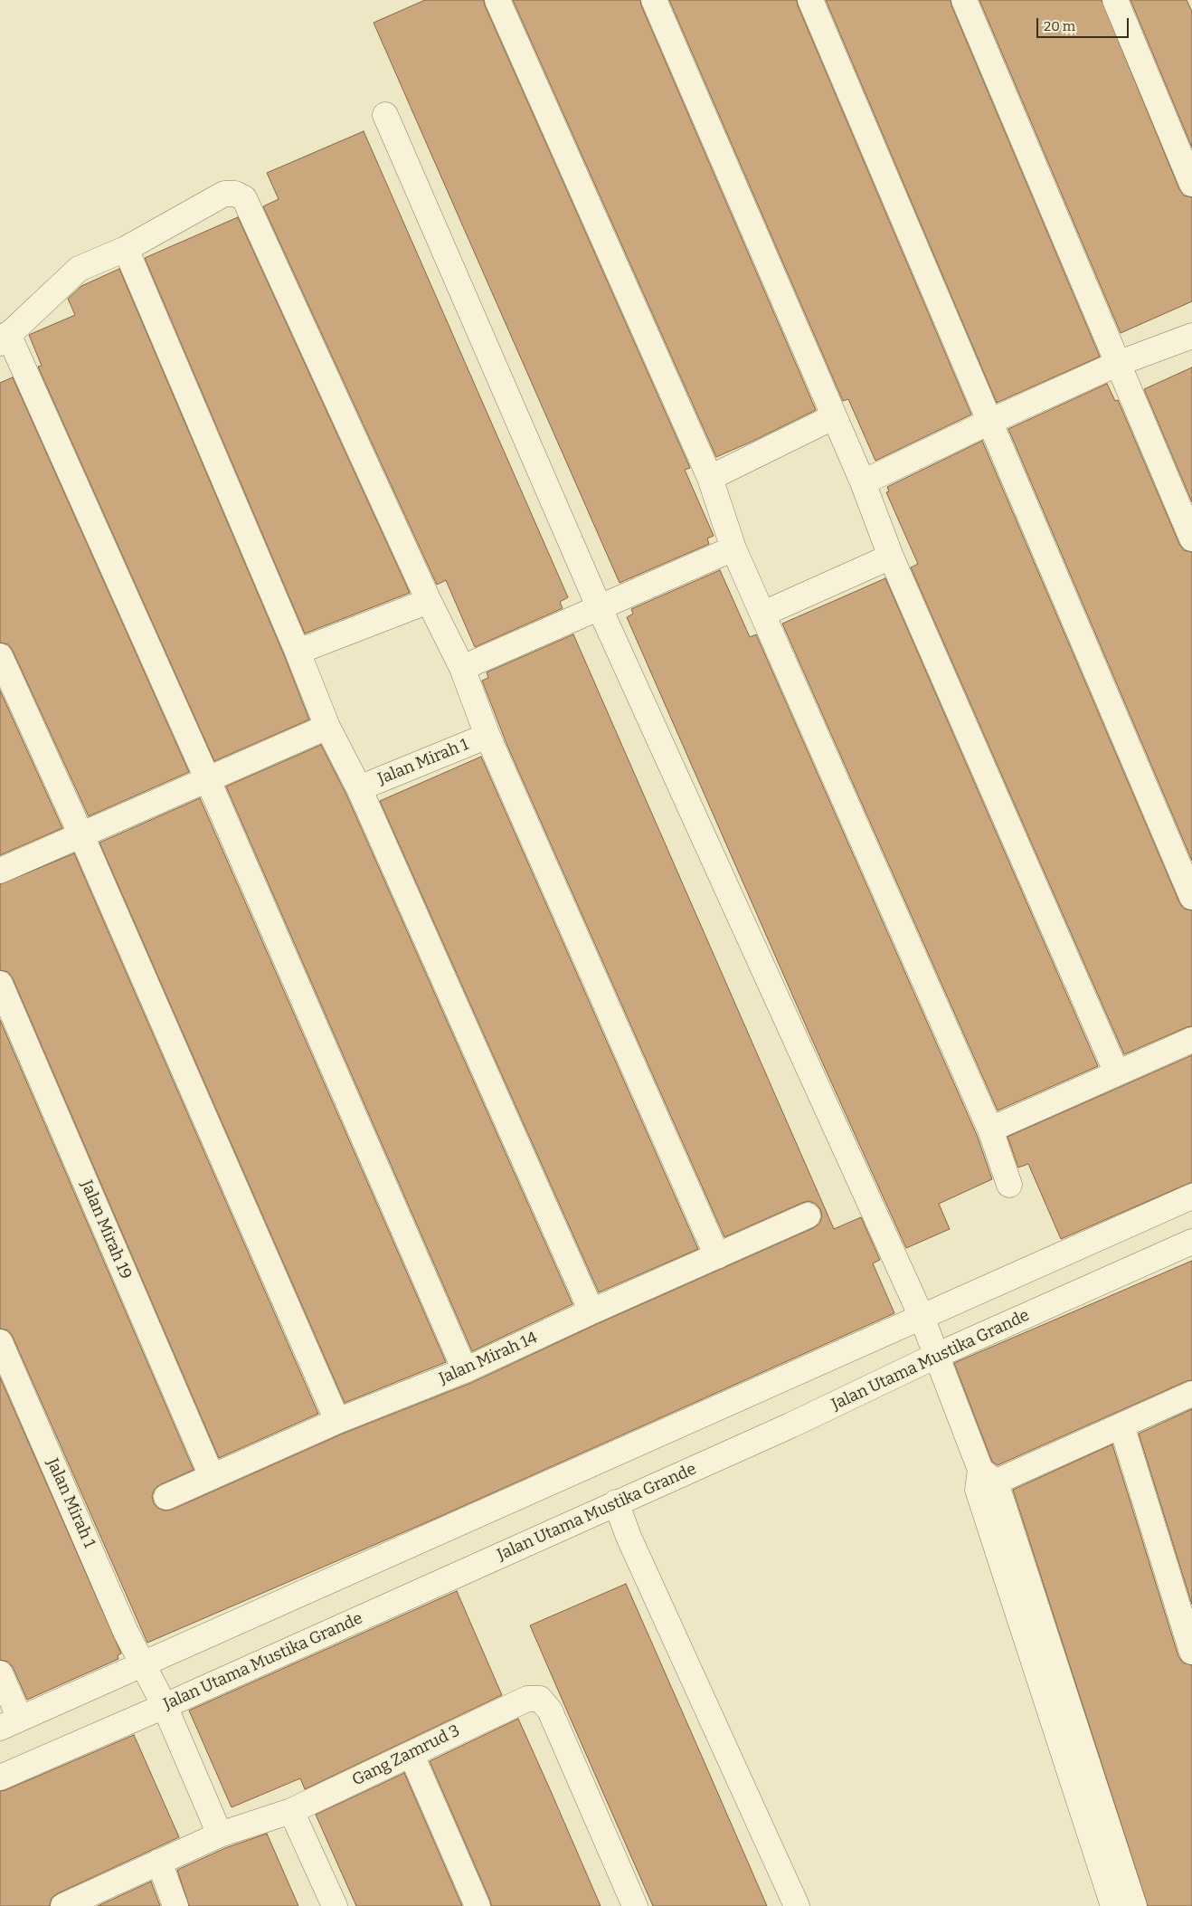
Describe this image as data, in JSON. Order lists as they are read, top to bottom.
{
  "streets": {
    "street": [
      "Jalan Mirah 1",
      "Jalan Mirah 19",
      "Jalan Mirah 14",
      "Jalan Utama Mustika Grande",
      "Gang Zamrud 3"
    ]
  },
  "crossings": [
    ["Jalan Mirah 1", "Jalan Utama Mustika Grande"],
    ["Jalan Mirah 1", "Gang Zamrud 3"],
    ["Jalan Mirah 19", "Jalan Mirah 14"]
  ],
  "scale_bar": "20 m"
}
